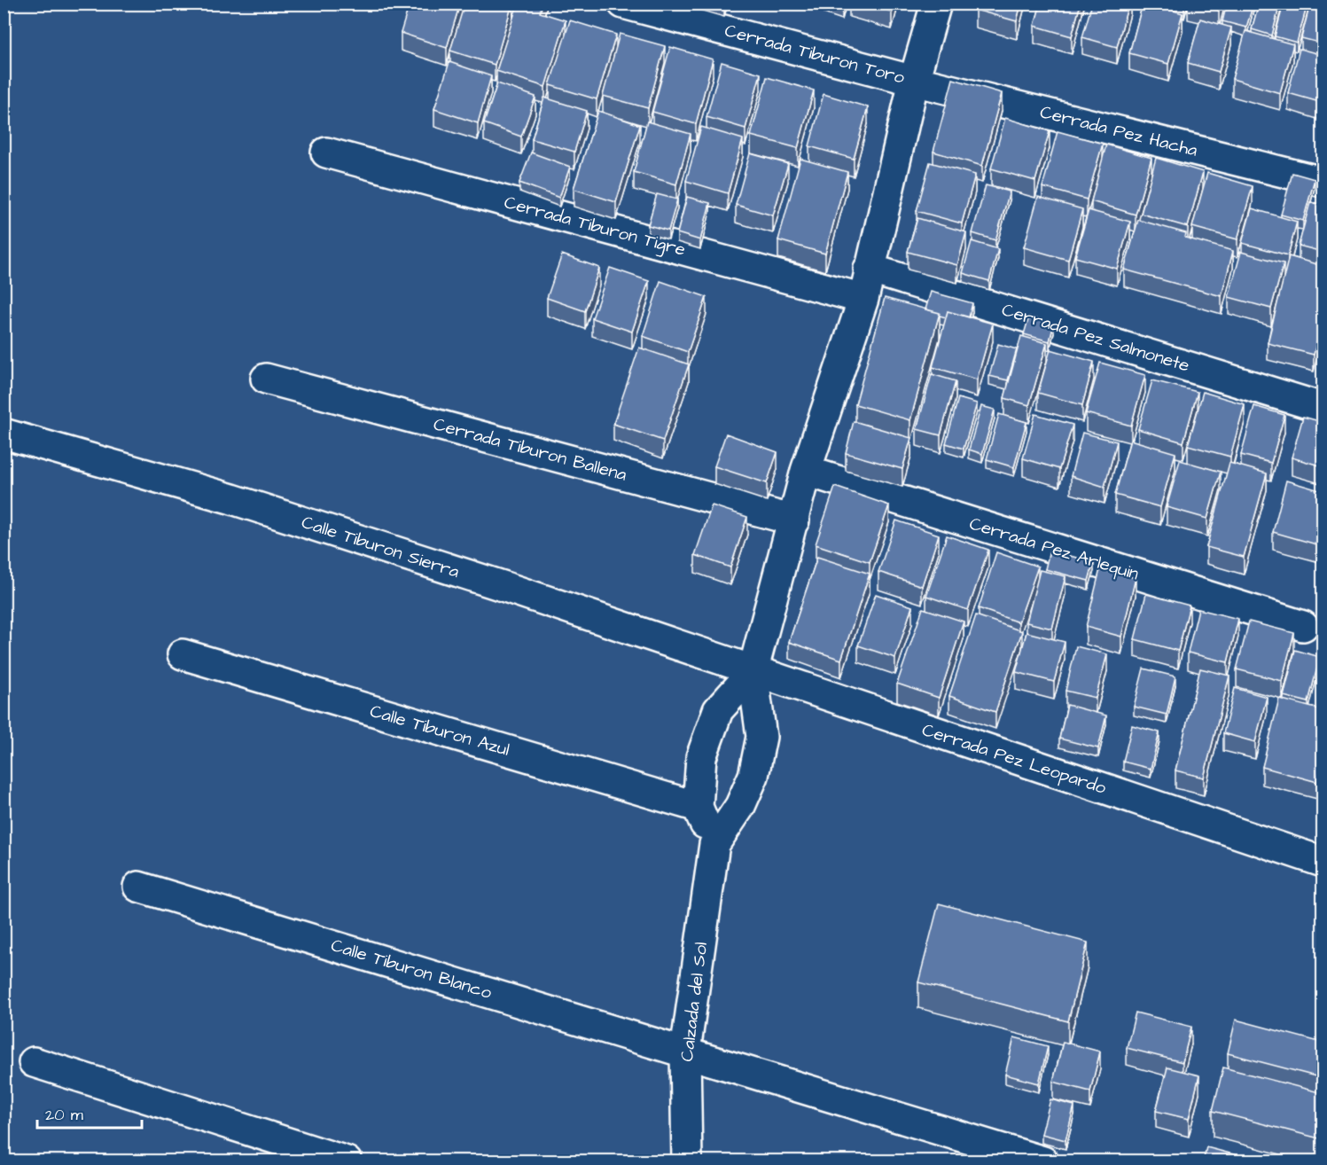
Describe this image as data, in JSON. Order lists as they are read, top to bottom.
{
  "streets": {
    "street": [
      "Cerrada Tiburon Toro",
      "Cerrada Pez Hacha",
      "Cerrada Tiburon Tigre",
      "Cerrada Pez Salmonete",
      "Cerrada Tiburon Ballena",
      "Calle Tiburon Sierra",
      "Cerrada Pez Arlequin",
      "Calle Tiburon Azul",
      "Cerrada Pez Leopardo",
      "Calle Tiburon Blanco",
      "Calzada del Sol"
    ]
  },
  "crossings": [
    ["Cerrada Tiburon Toro", "Cerrada Pez Hacha"],
    ["Calle Tiburon Sierra", "Cerrada Pez Leopardo"],
    ["Calle Tiburon Blanco", "Calzada del Sol"]
  ],
  "scale_bar": "20 m"
}
